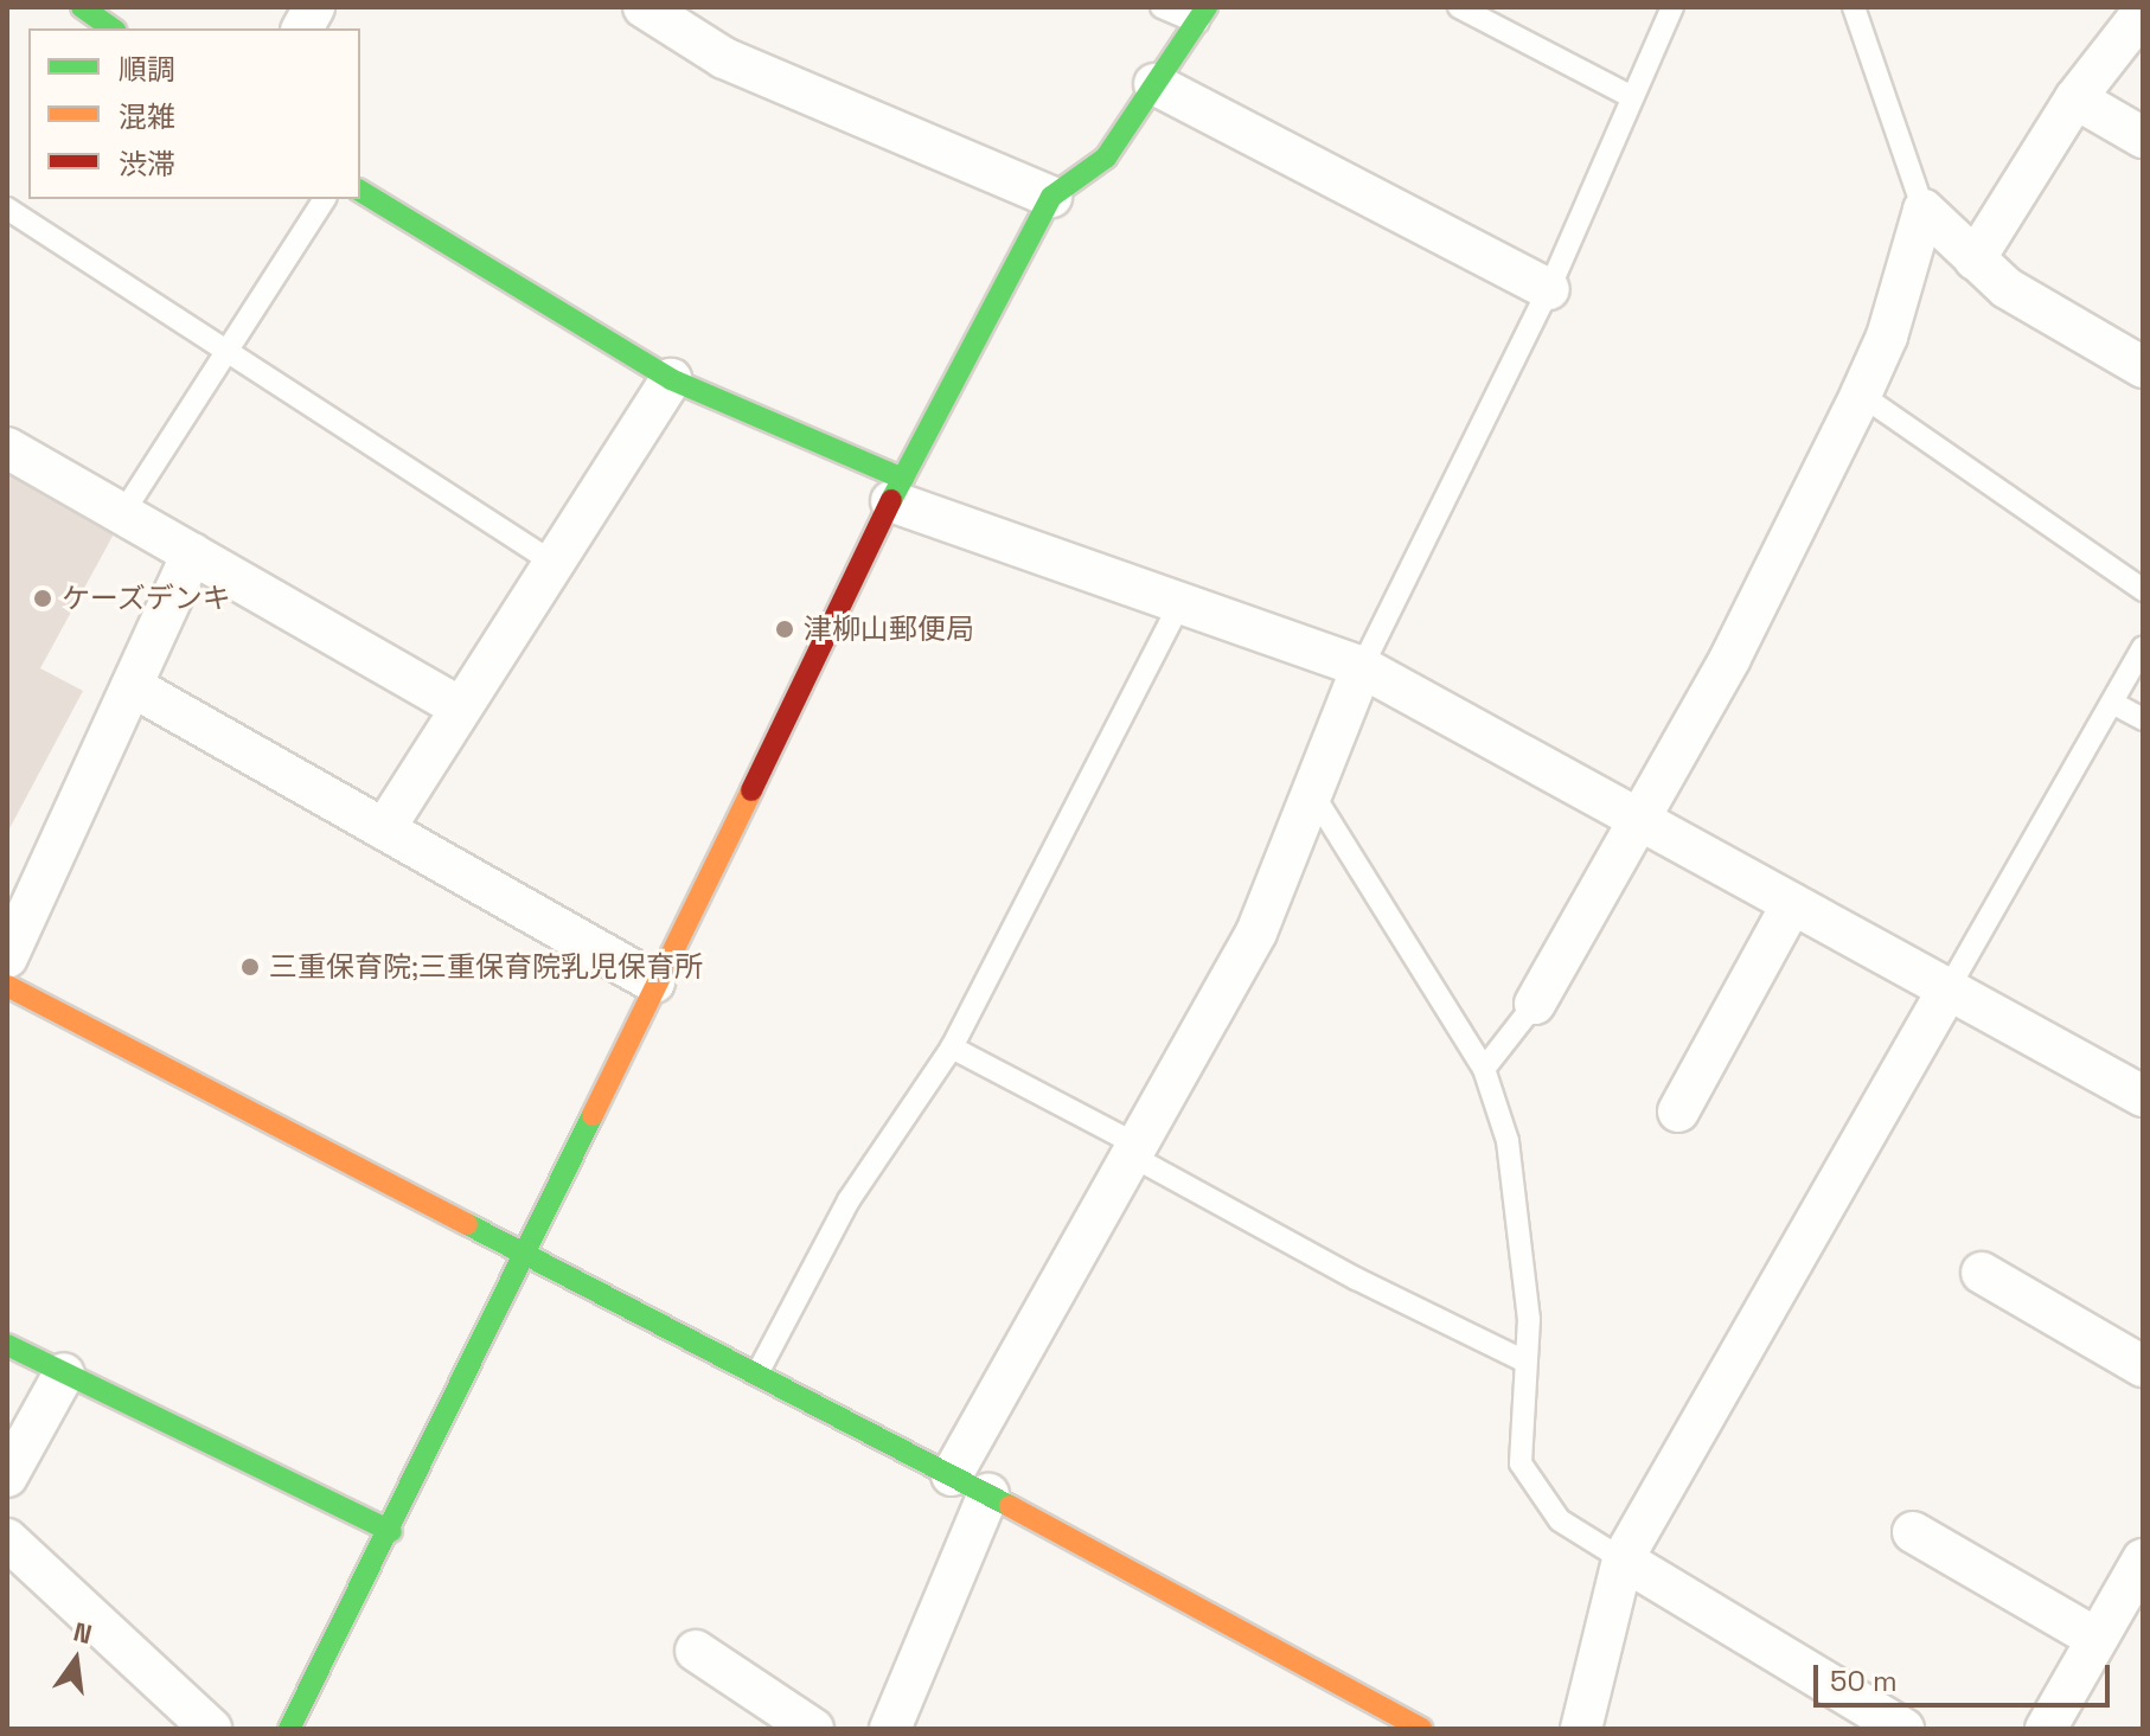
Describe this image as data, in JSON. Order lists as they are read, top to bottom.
{
  "places": ["ケーズデンキ", "津柳山郵便局", "三重保育院;三重保育院乳児保育所"],
  "legend": ["順調", "混雑", "渋滞"],
  "scale_bar": "50 m",
  "north": "top"
}
